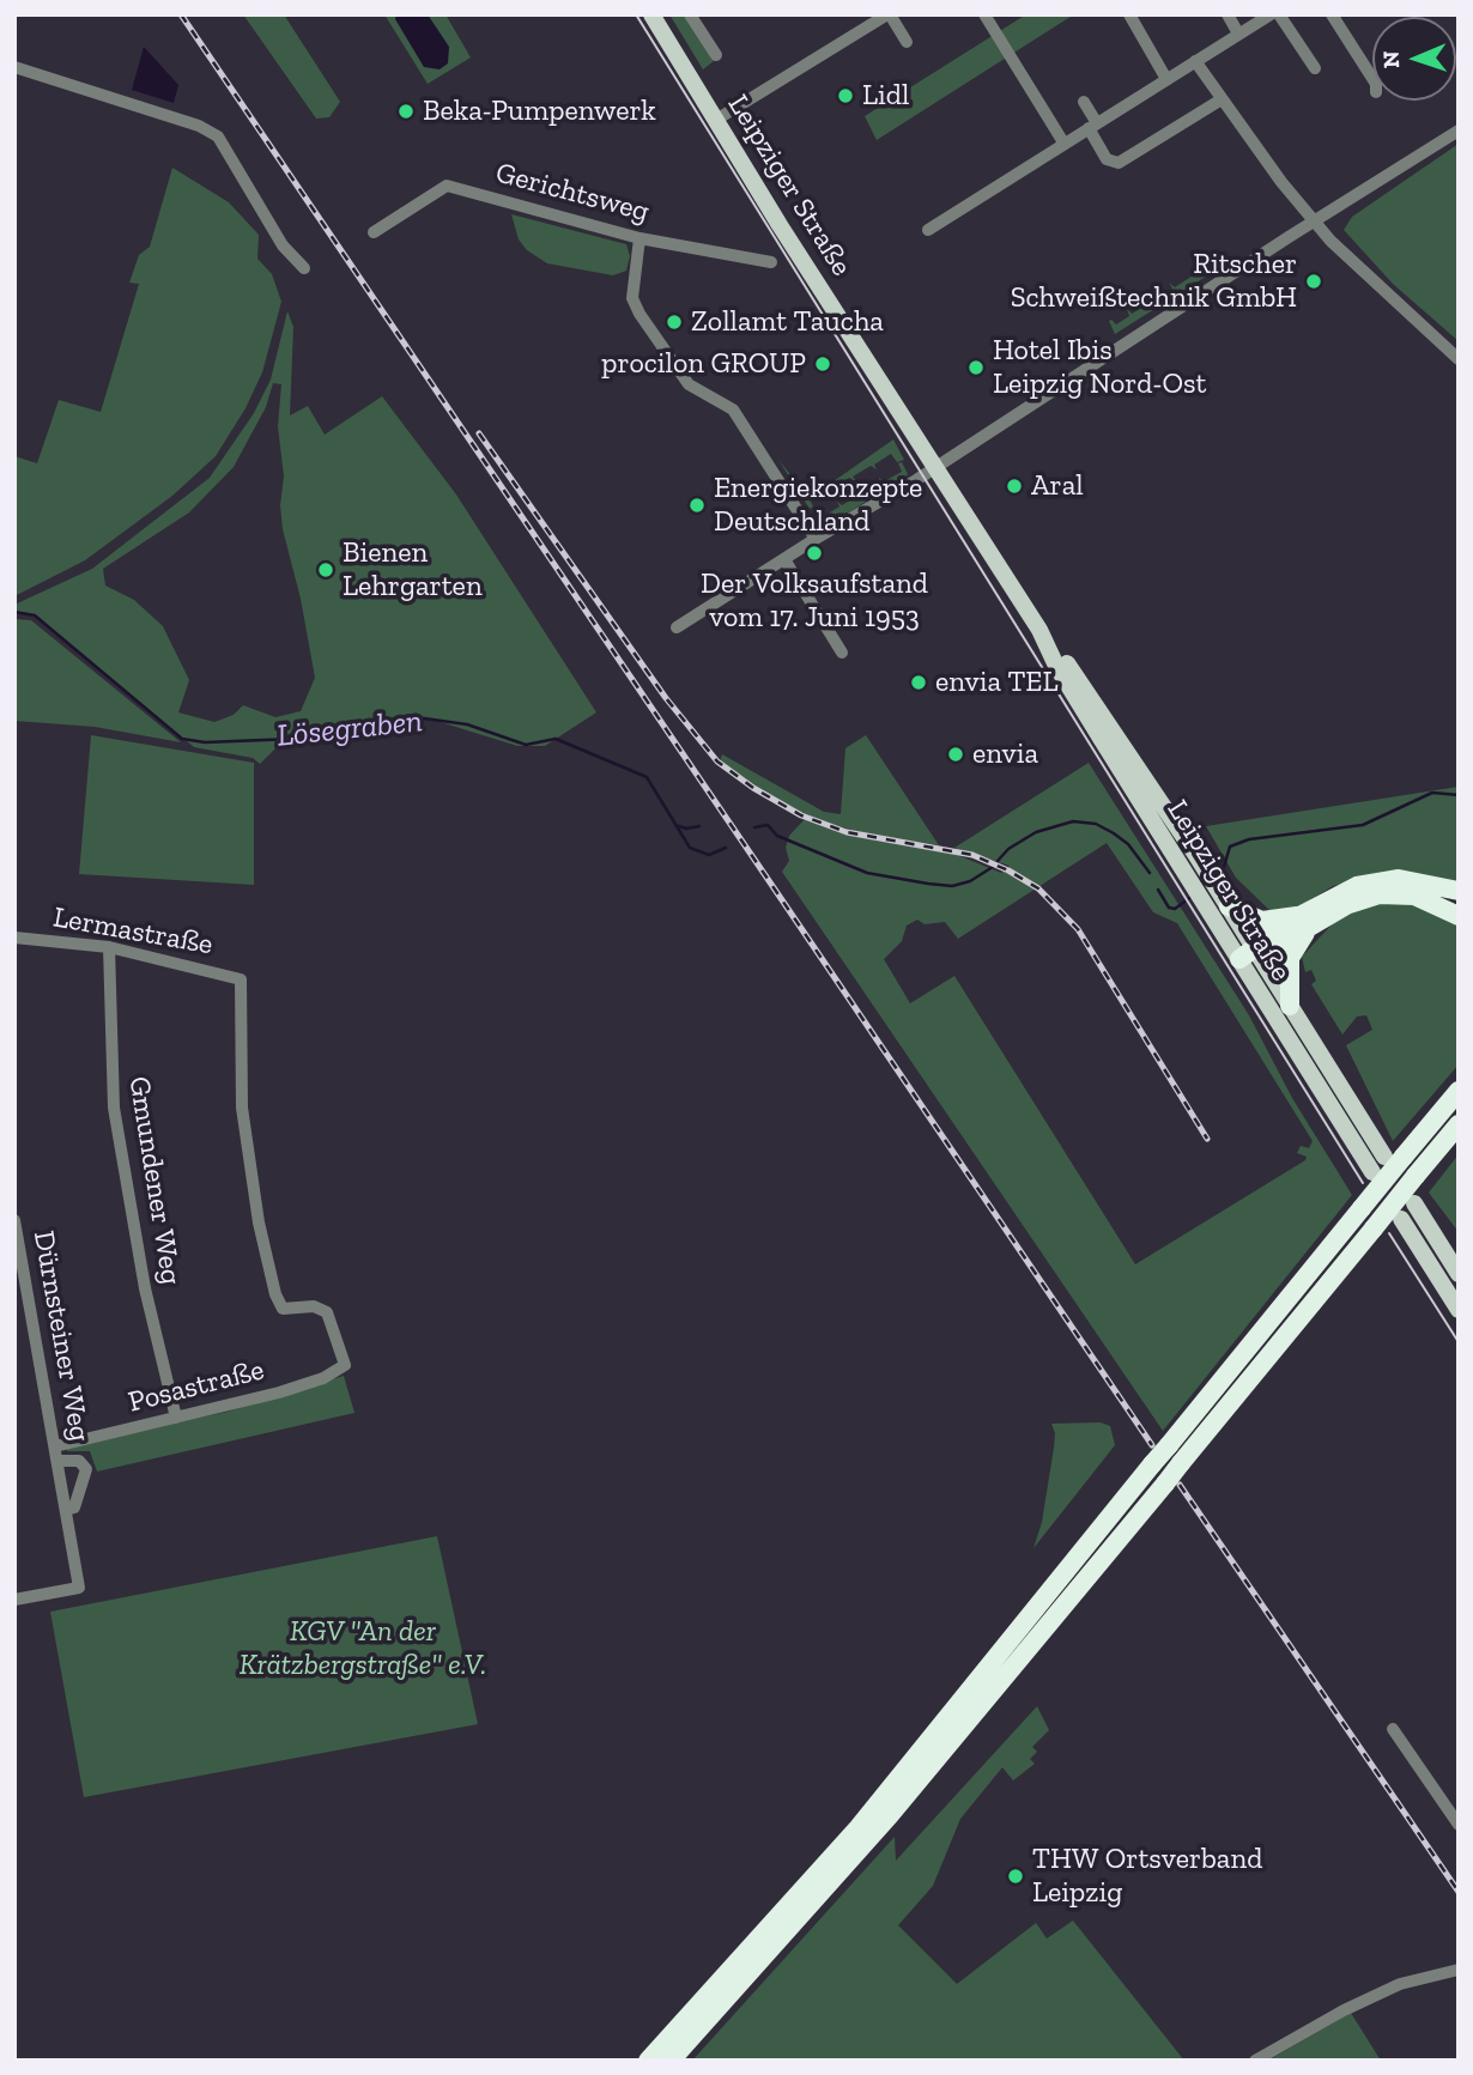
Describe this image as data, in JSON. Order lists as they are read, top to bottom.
{
  "streets": {
    "main road": ["Leipziger Straße"],
    "street": [
      "Gerichtsweg",
      "Lermastraße",
      "Gmundener Weg",
      "Dürnsteiner Weg",
      "Posastraße"
    ]
  },
  "crossings": [
    ["Lermastraße", "Gmundener Weg"],
    ["Lermastraße", "Posastraße"],
    ["Gmundener Weg", "Posastraße"],
    ["Dürnsteiner Weg", "Posastraße"]
  ],
  "water": ["Lösegraben"],
  "parks": ["KGV \"An der Krätzbergstraße\" e.V."],
  "places": [
    "Lidl",
    "Beka-Pumpenwerk",
    "Ritscher Schweißtechnik GmbH",
    "Zollamt Taucha",
    "procilon GROUP",
    "Hotel Ibis Leipzig Nord-Ost",
    "Aral",
    "Energiekonzepte Deutschland",
    "Der Volksaufstand vom 17. Juni 1953",
    "Bienen Lehrgarten",
    "envia TEL",
    "envia",
    "THW Ortsverband Leipzig"
  ],
  "north": "left"
}
